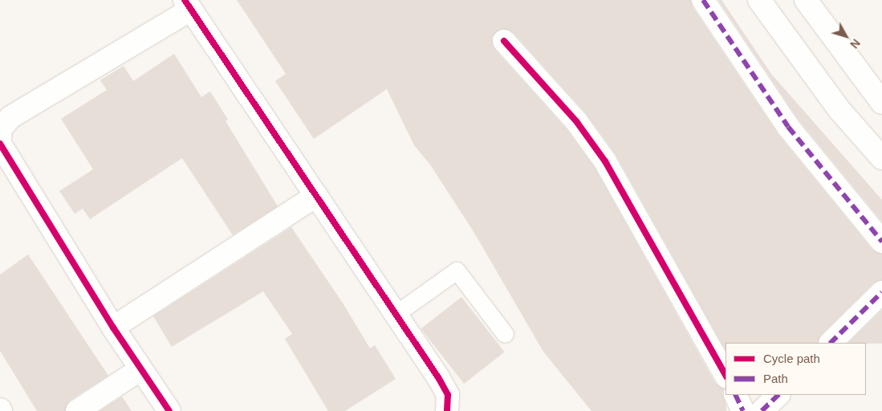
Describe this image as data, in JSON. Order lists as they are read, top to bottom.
{
  "legend": ["Cycle path", "Path"],
  "north": "bottom right"
}
